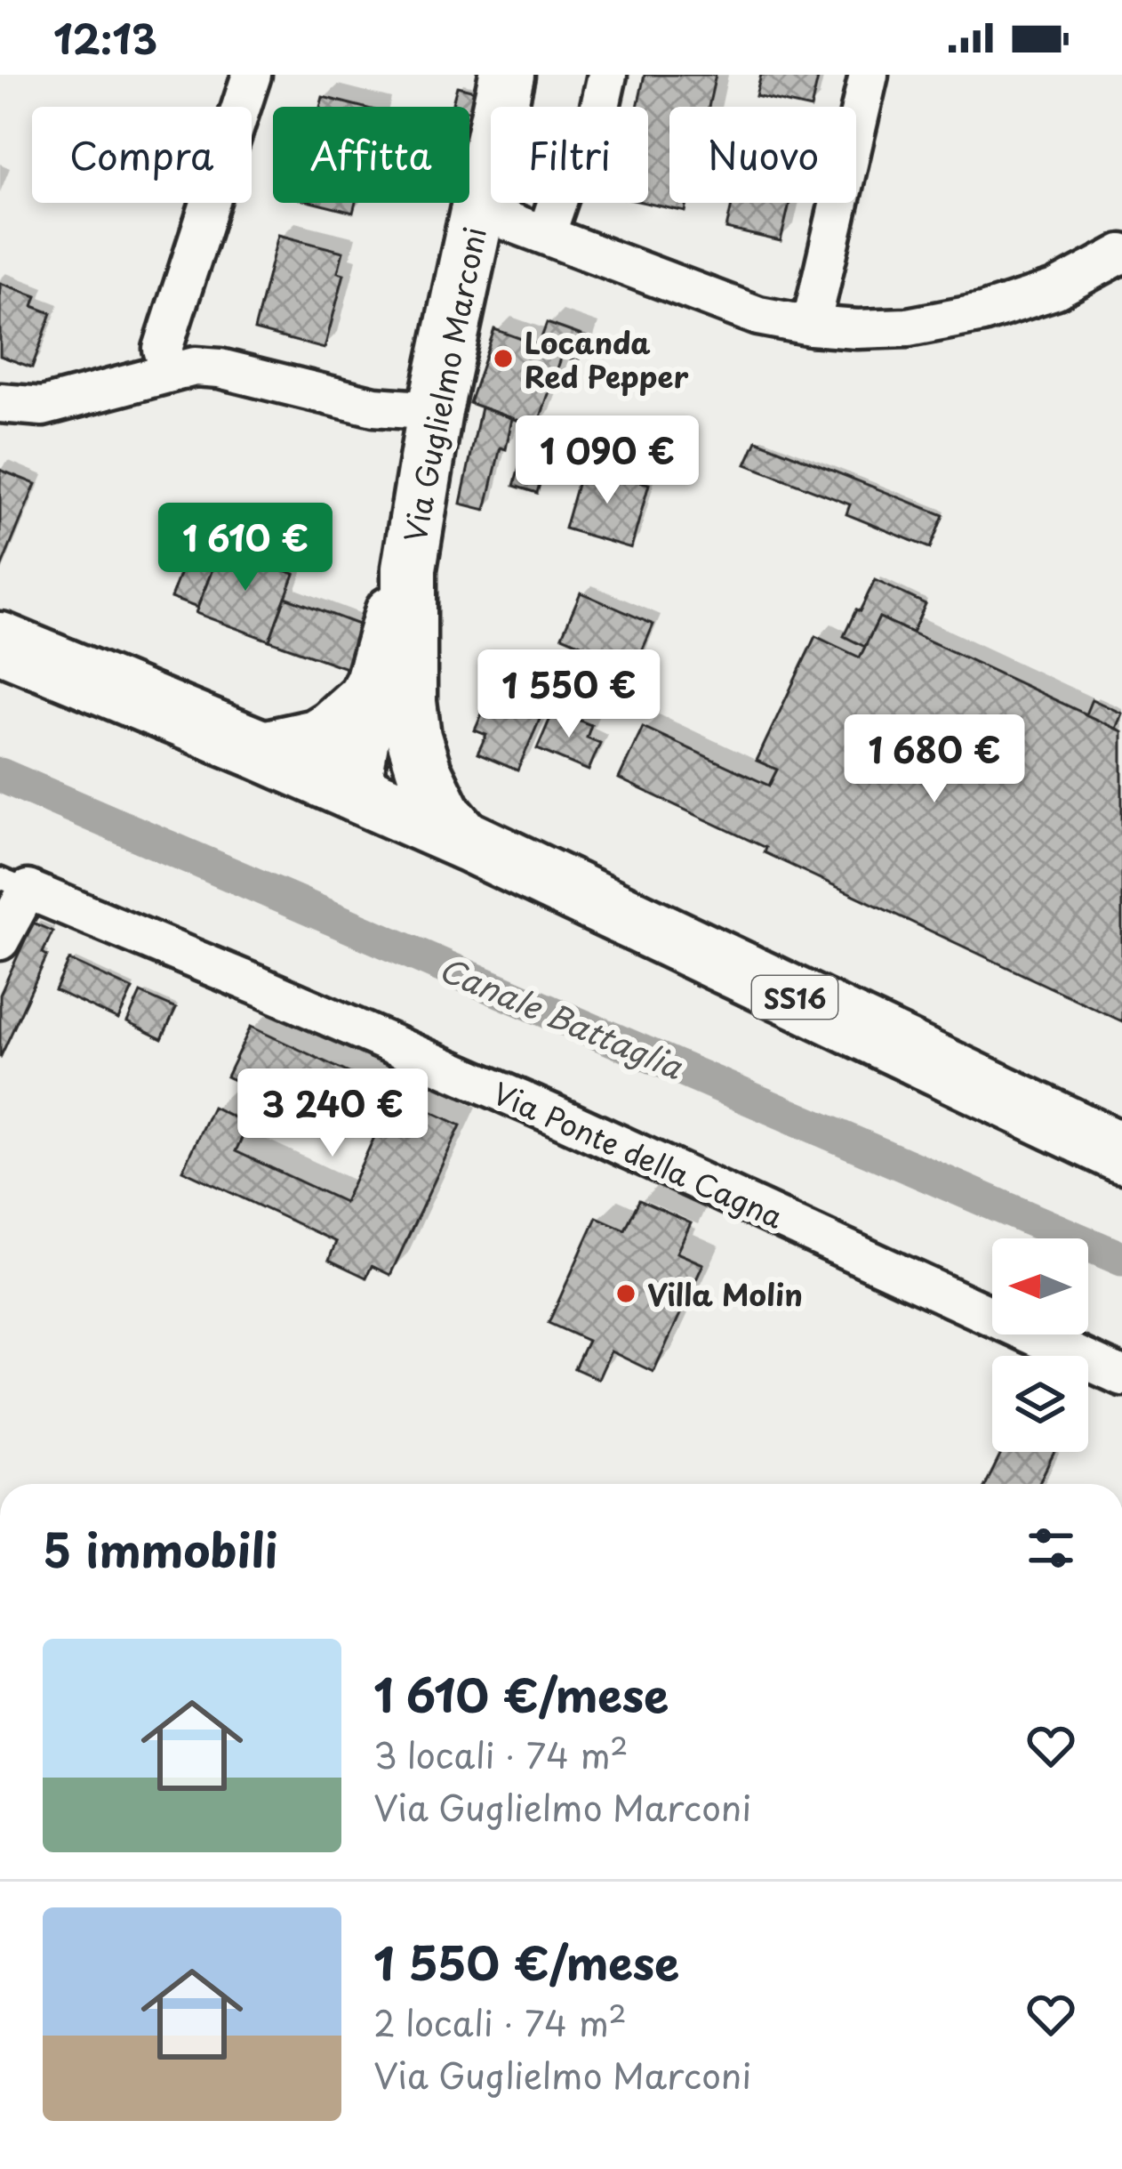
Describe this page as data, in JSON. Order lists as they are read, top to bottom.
{
  "streets": {
    "main road": ["SS16"],
    "street": ["Via Guglielmo Marconi", "Via Ponte della Cagna"]
  },
  "crossings": [
    ["Via Guglielmo Marconi", "SS16"]
  ],
  "water": ["Canale Battaglia"],
  "places": ["Locanda Red Pepper", "Villa Molin"],
  "north": "left",
  "page": {
    "status": "12:13",
    "chip": [
      "Compra",
      "Affitta",
      "Filtri",
      "Nuovo"
    ],
    "price": [
      "1 090 €",
      "1 610 €",
      "1 550 €",
      "1 680 €",
      "3 240 €"
    ],
    "heading": "5 immobili",
    "list": [
      {
        "name": "1 610 €/mese",
        "note": "3 locali · 74 m² · Via Guglielmo Marconi"
      },
      {
        "name": "1 550 €/mese",
        "note": "2 locali · 74 m² · Via Guglielmo Marconi"
      }
    ]
  }
}
